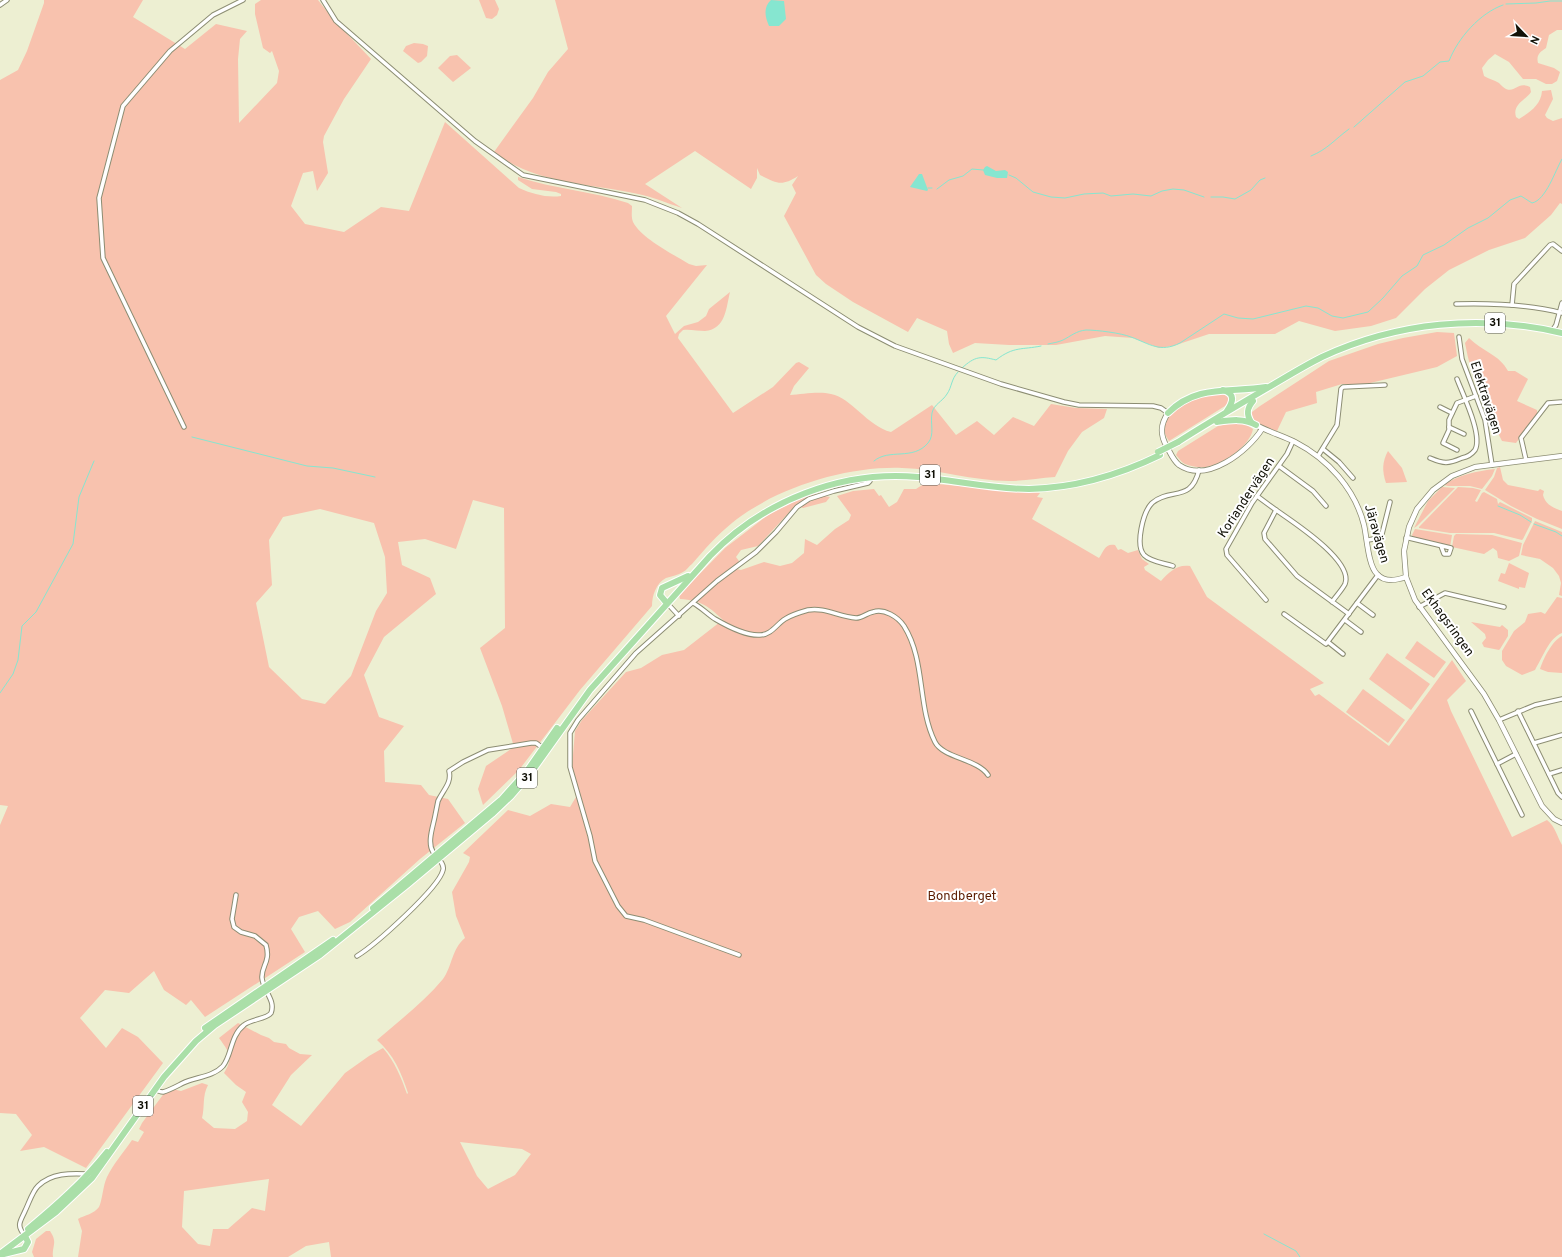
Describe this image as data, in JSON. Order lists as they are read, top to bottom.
{
  "streets": {
    "highway": ["31"],
    "street": [
      "Elektravägen",
      "Koriandervägen",
      "Järavägen",
      "Ekhagsringen"
    ]
  },
  "crossings": [
    ["Elektravägen", "Ekhagsringen"],
    ["Koriandervägen", "Järavägen"],
    ["Järavägen", "Ekhagsringen"]
  ],
  "parks": ["Bondberget"],
  "north": "bottom right"
}
